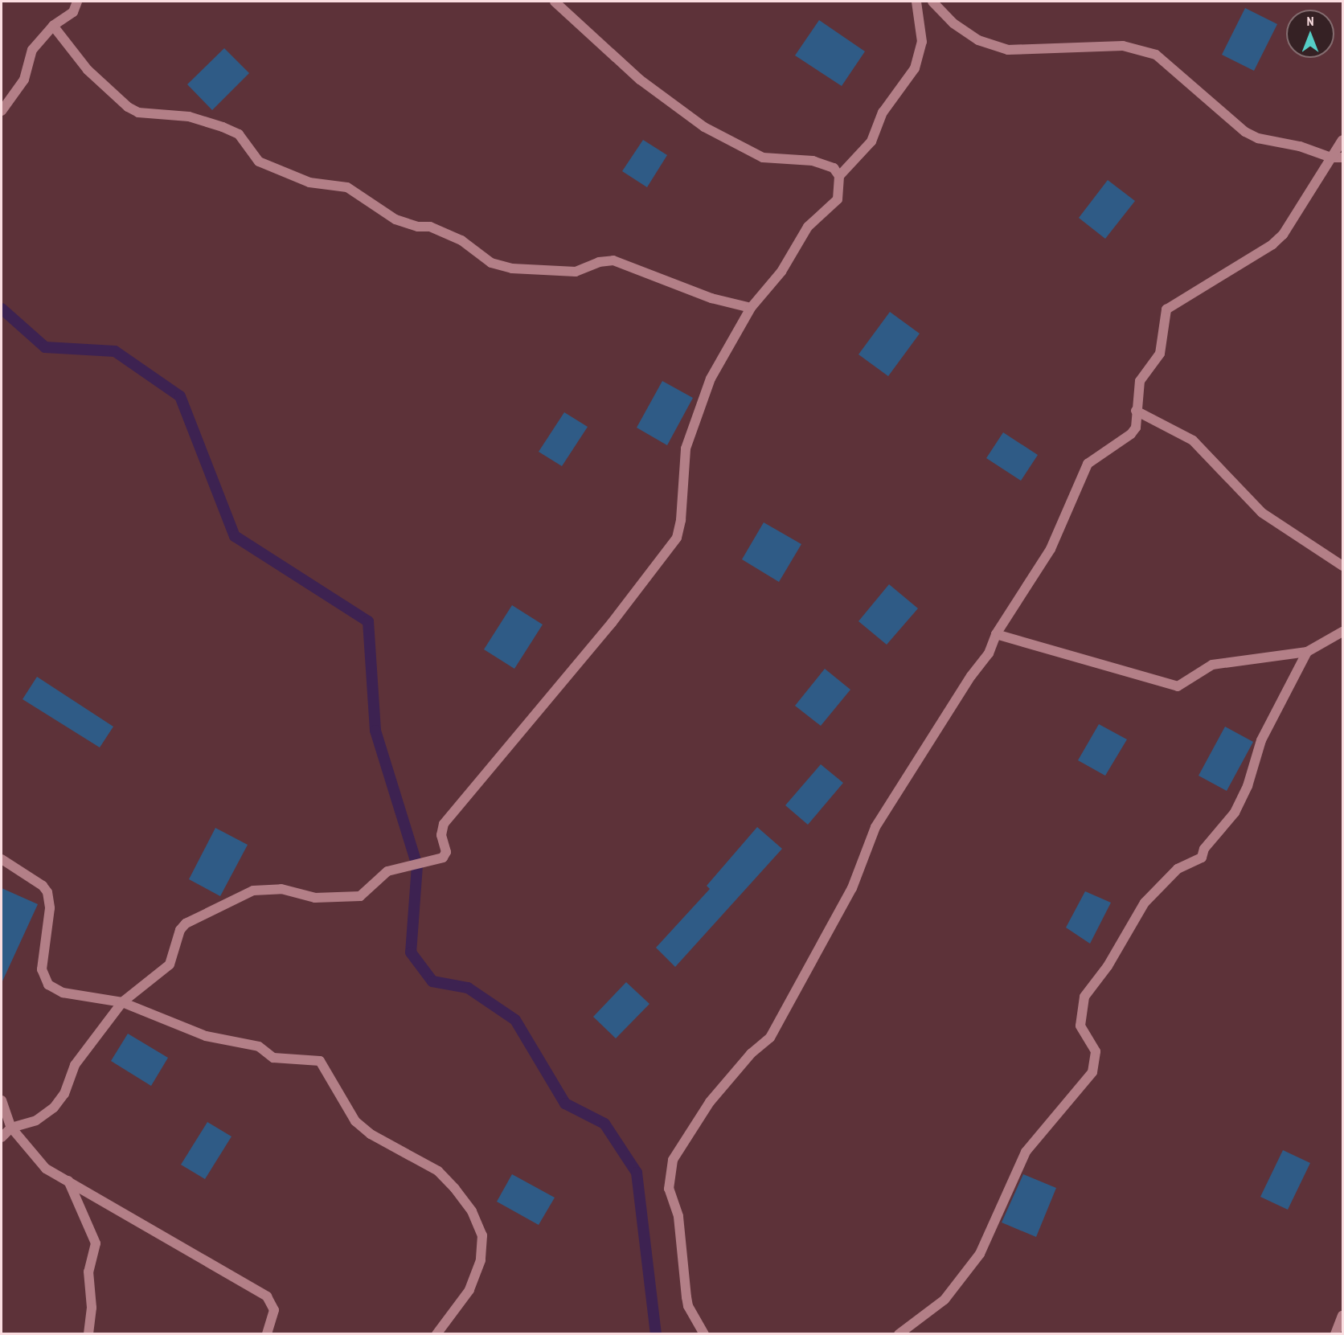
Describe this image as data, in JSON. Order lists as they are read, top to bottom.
{
  "north": "top"
}
